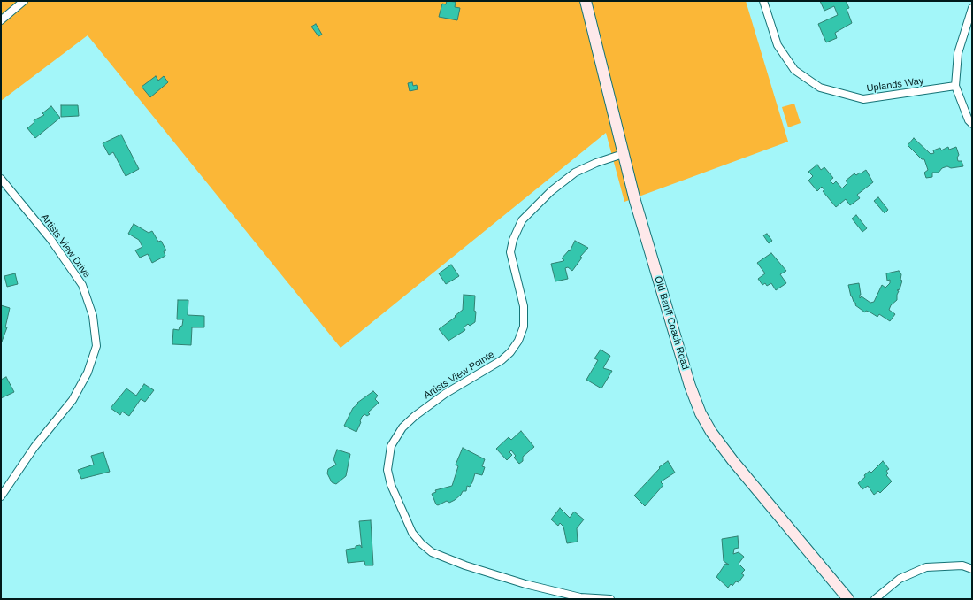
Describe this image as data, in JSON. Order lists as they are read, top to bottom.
{
  "streets": {
    "main road": ["Old Banff Coach Road"],
    "street": ["Uplands Way", "Artists View Drive", "Artists View Pointe"]
  },
  "crossings": [
    ["Old Banff Coach Road", "Artists View Pointe"]
  ]
}
